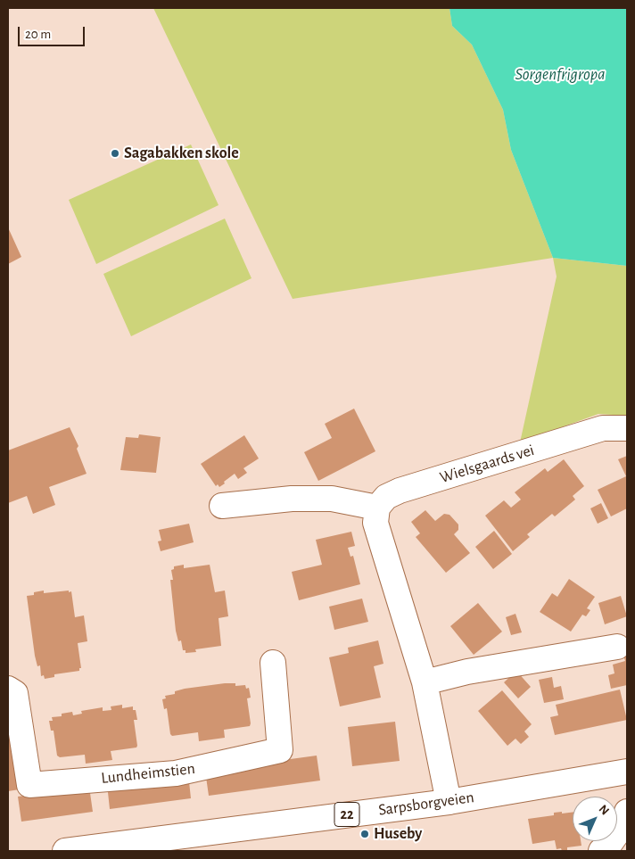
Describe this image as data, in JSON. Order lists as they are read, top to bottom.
{
  "streets": {
    "main road": [
      "Wielsgaards vei",
      "Lundheimstien",
      "Sarpsborgveien",
      "22"
    ]
  },
  "water": ["Sorgenfrigropa"],
  "places": ["Sagabakken skole", "Huseby"],
  "scale_bar": "20 m",
  "north": "top right"
}
